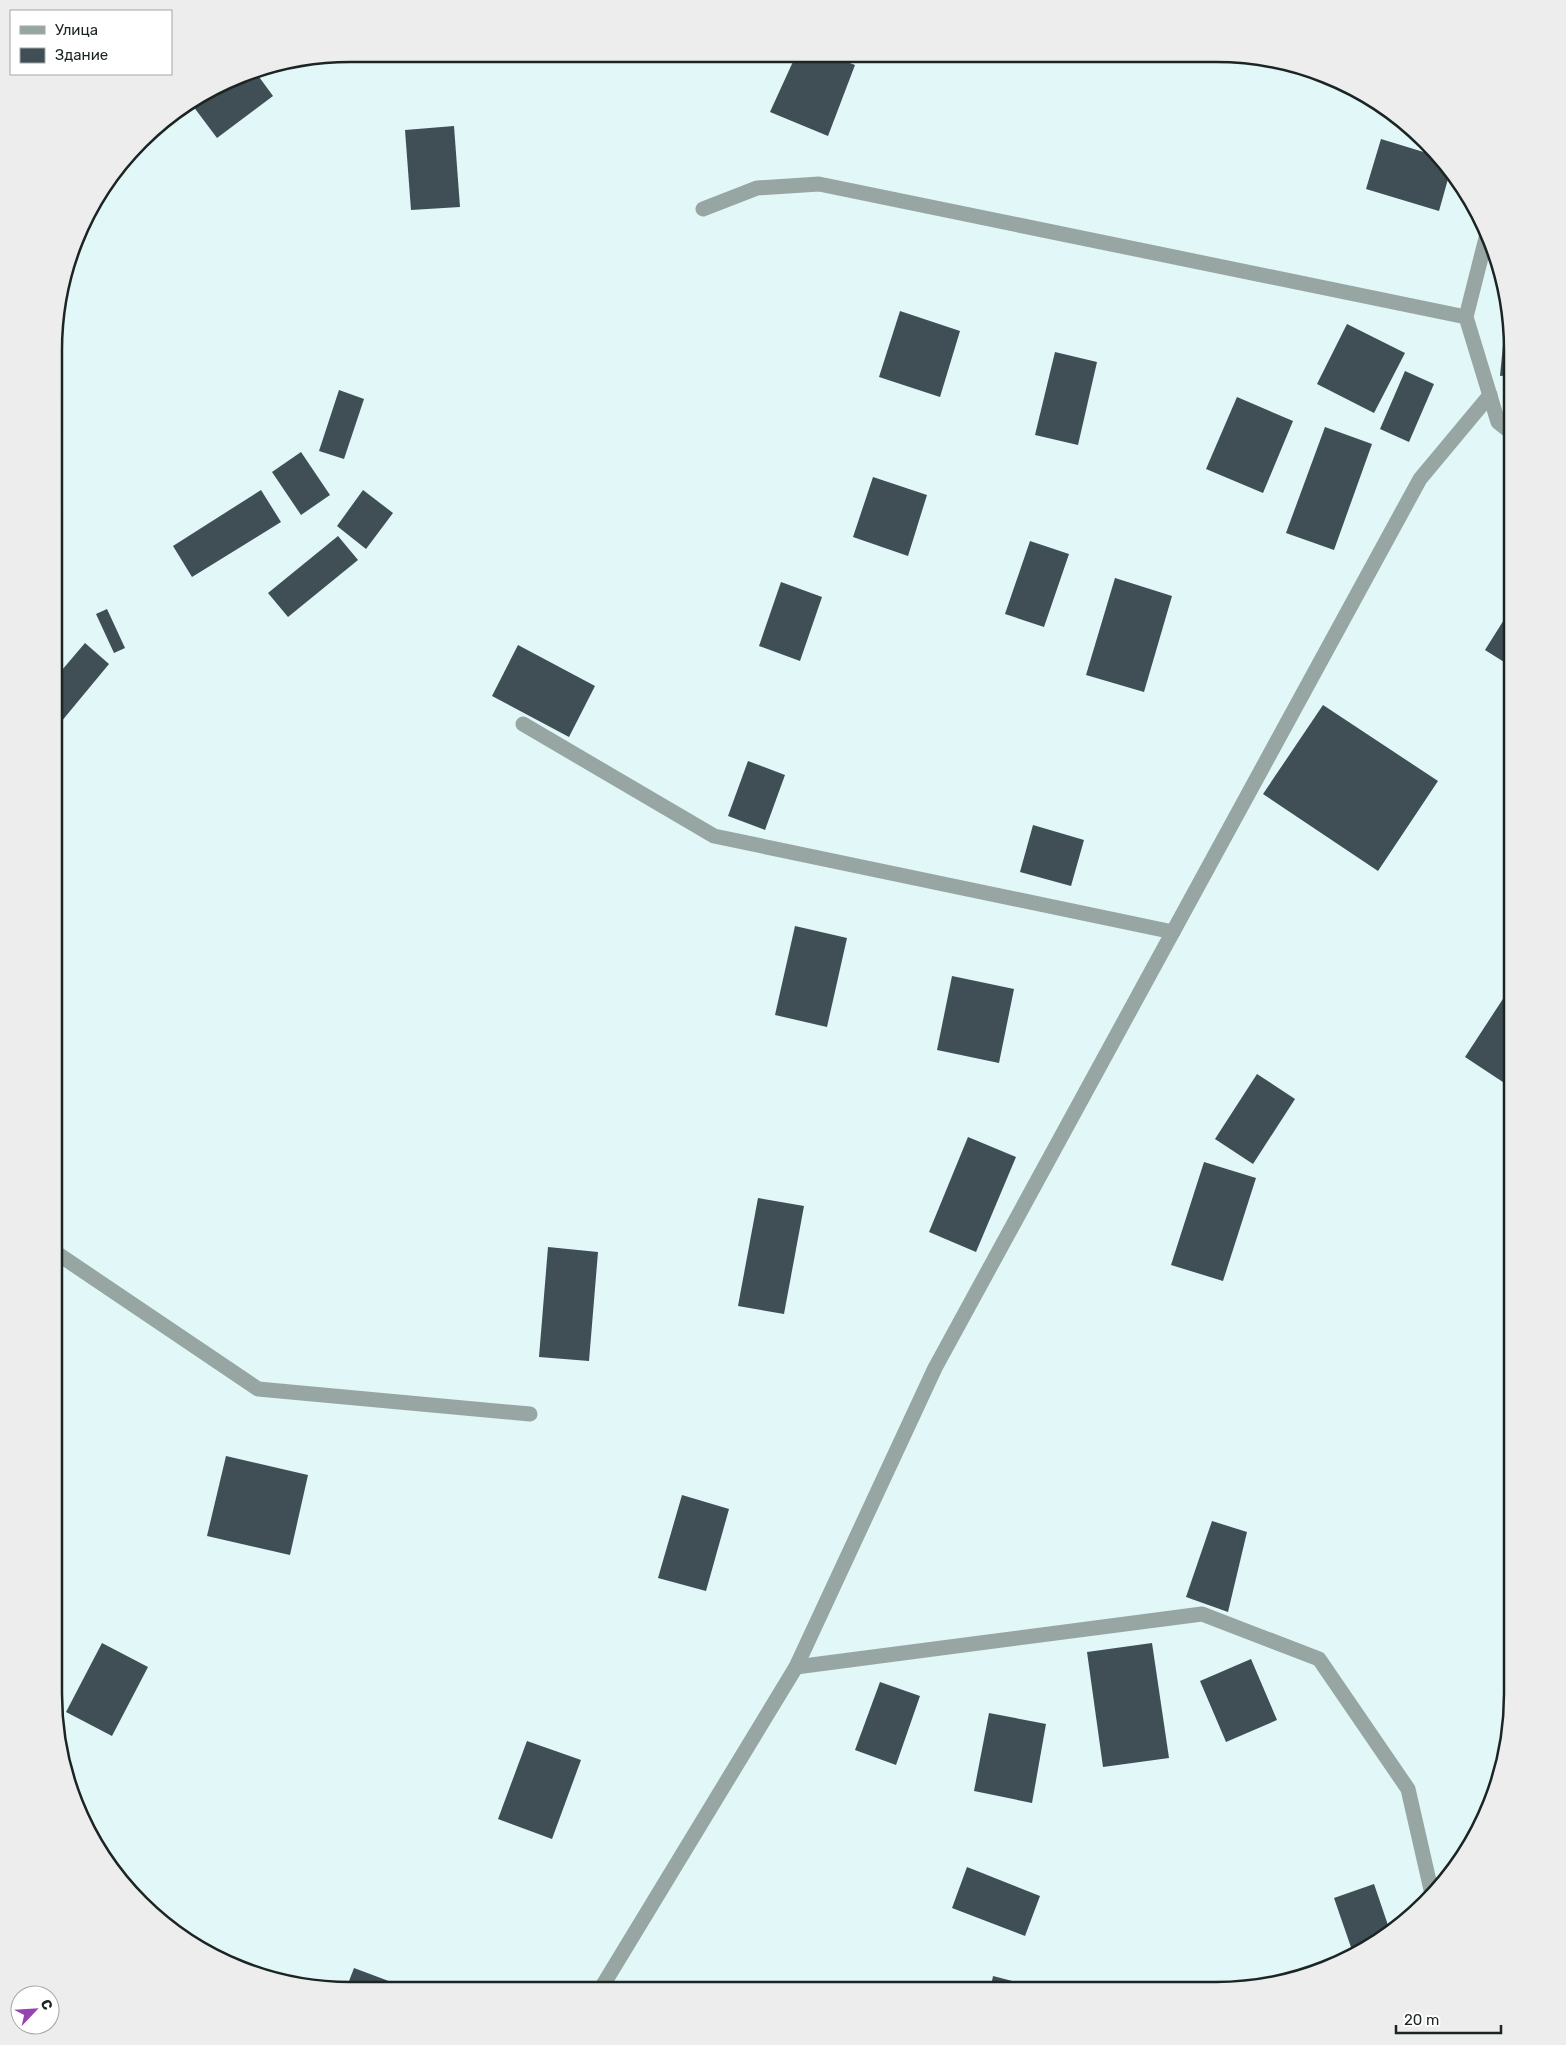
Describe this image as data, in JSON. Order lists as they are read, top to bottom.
{
  "legend": ["Улица", "Здание"],
  "scale_bar": "20 m",
  "north": "top right"
}
